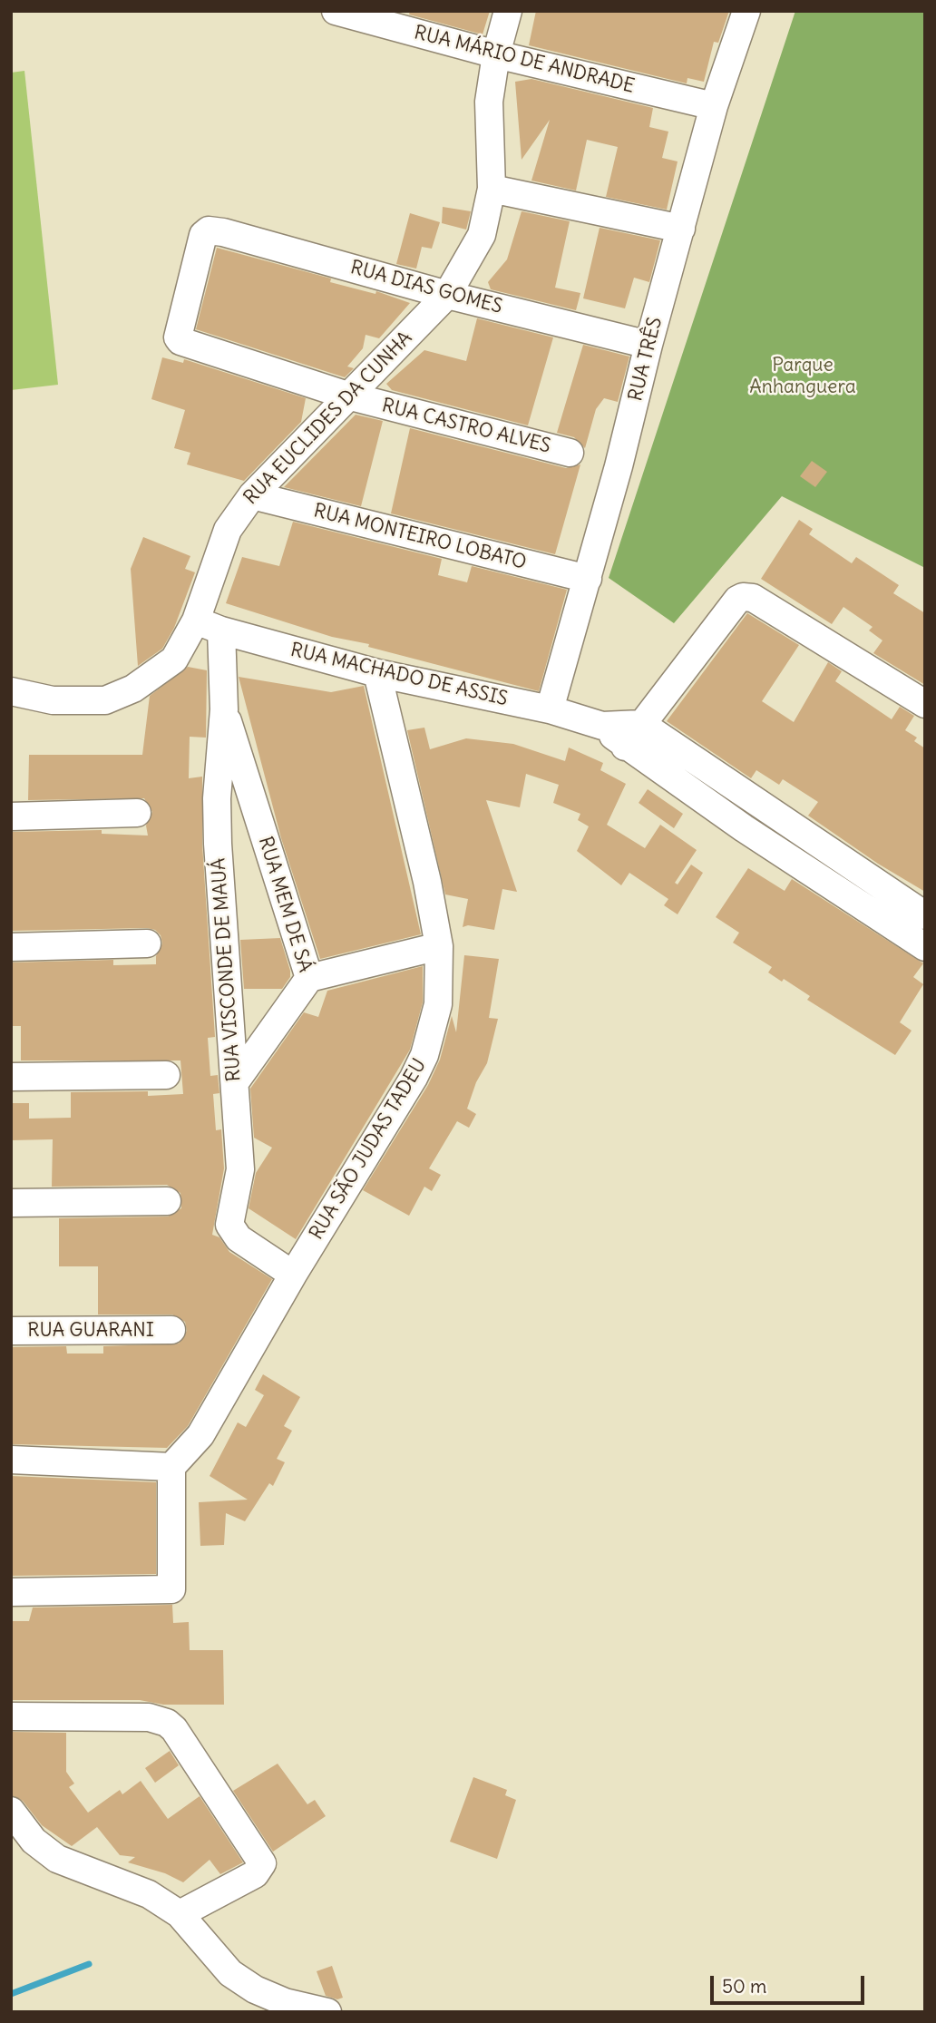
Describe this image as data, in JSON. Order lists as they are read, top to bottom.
{
  "streets": {
    "street": [
      "RUA MÁRIO DE ANDRADE",
      "RUA DIAS GOMES",
      "RUA TRÊS",
      "RUA EUCLIDES DA CUNHA",
      "RUA CASTRO ALVES",
      "RUA MONTEIRO LOBATO",
      "RUA MACHADO DE ASSIS",
      "RUA MEM DE SÁ",
      "RUA VISCONDE DE MAUÁ",
      "RUA SÃO JUDAS TADEU",
      "RUA GUARANI"
    ]
  },
  "crossings": [
    ["RUA MÁRIO DE ANDRADE", "RUA TRÊS"],
    ["RUA MÁRIO DE ANDRADE", "RUA EUCLIDES DA CUNHA"],
    ["RUA DIAS GOMES", "RUA TRÊS"],
    ["RUA DIAS GOMES", "RUA EUCLIDES DA CUNHA"],
    ["RUA DIAS GOMES", "RUA CASTRO ALVES"],
    ["RUA TRÊS", "RUA MONTEIRO LOBATO"],
    ["RUA TRÊS", "RUA MACHADO DE ASSIS"],
    ["RUA EUCLIDES DA CUNHA", "RUA CASTRO ALVES"],
    ["RUA EUCLIDES DA CUNHA", "RUA MONTEIRO LOBATO"],
    ["RUA EUCLIDES DA CUNHA", "RUA MACHADO DE ASSIS"],
    ["RUA MACHADO DE ASSIS", "RUA VISCONDE DE MAUÁ"],
    ["RUA MACHADO DE ASSIS", "RUA SÃO JUDAS TADEU"],
    ["RUA MEM DE SÁ", "RUA VISCONDE DE MAUÁ"],
    ["RUA VISCONDE DE MAUÁ", "RUA SÃO JUDAS TADEU"]
  ],
  "parks": ["Parque Anhanguera"],
  "scale_bar": "50 m"
}
